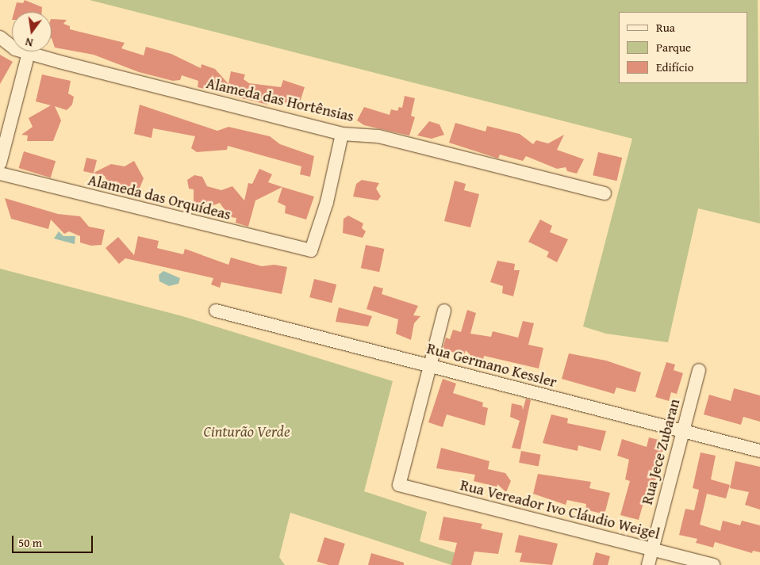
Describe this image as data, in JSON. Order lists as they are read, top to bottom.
{
  "streets": {
    "street": [
      "Alameda das Hortênsias",
      "Alameda das Orquídeas",
      "Rua Germano Kessler",
      "Rua Jece Zubaran",
      "Rua Vereador Ivo Cláudio Weigel"
    ]
  },
  "crossings": [
    ["Alameda das Hortênsias", "Alameda das Orquídeas"],
    ["Rua Germano Kessler", "Rua Jece Zubaran"],
    ["Rua Germano Kessler", "Rua Vereador Ivo Cláudio Weigel"],
    ["Rua Jece Zubaran", "Rua Vereador Ivo Cláudio Weigel"]
  ],
  "parks": ["Cinturão Verde"],
  "legend": ["Rua", "Parque", "Edifício"],
  "scale_bar": "50 m",
  "north": "bottom"
}
